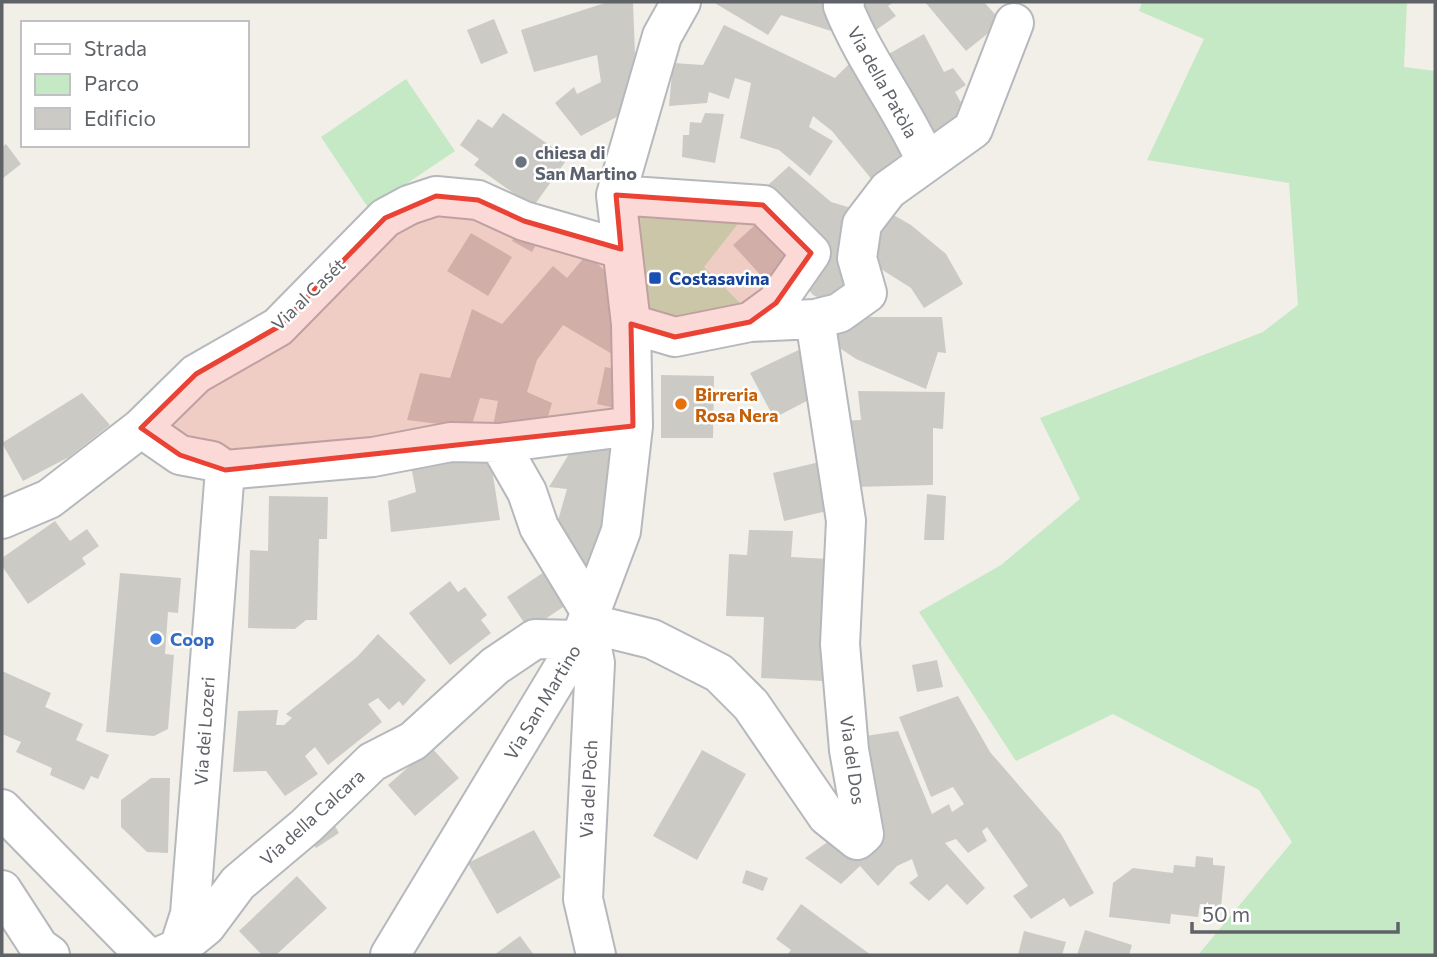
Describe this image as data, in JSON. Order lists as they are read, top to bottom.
{
  "streets": {
    "street": [
      "Via della Patòla",
      "Via al Casét",
      "Via San Martino",
      "Via dei Lozeri",
      "Via del Dos",
      "Via del Pòch",
      "Via della Calcara"
    ]
  },
  "crossings": [
    ["Via al Casét", "Via San Martino"],
    ["Via San Martino", "Via del Dos"],
    ["Via San Martino", "Via del Pòch"],
    ["Via San Martino", "Via della Calcara"],
    ["Via dei Lozeri", "Via della Calcara"],
    ["Via del Dos", "Via del Pòch"],
    ["Via del Dos", "Via della Calcara"],
    ["Via del Pòch", "Via della Calcara"]
  ],
  "places": {
    "other": ["chiesa di San Martino", "Birreria Rosa Nera", "Coop"],
    "transit": ["Costasavina"]
  },
  "legend": ["Strada", "Parco", "Edificio"],
  "scale_bar": "50 m"
}
